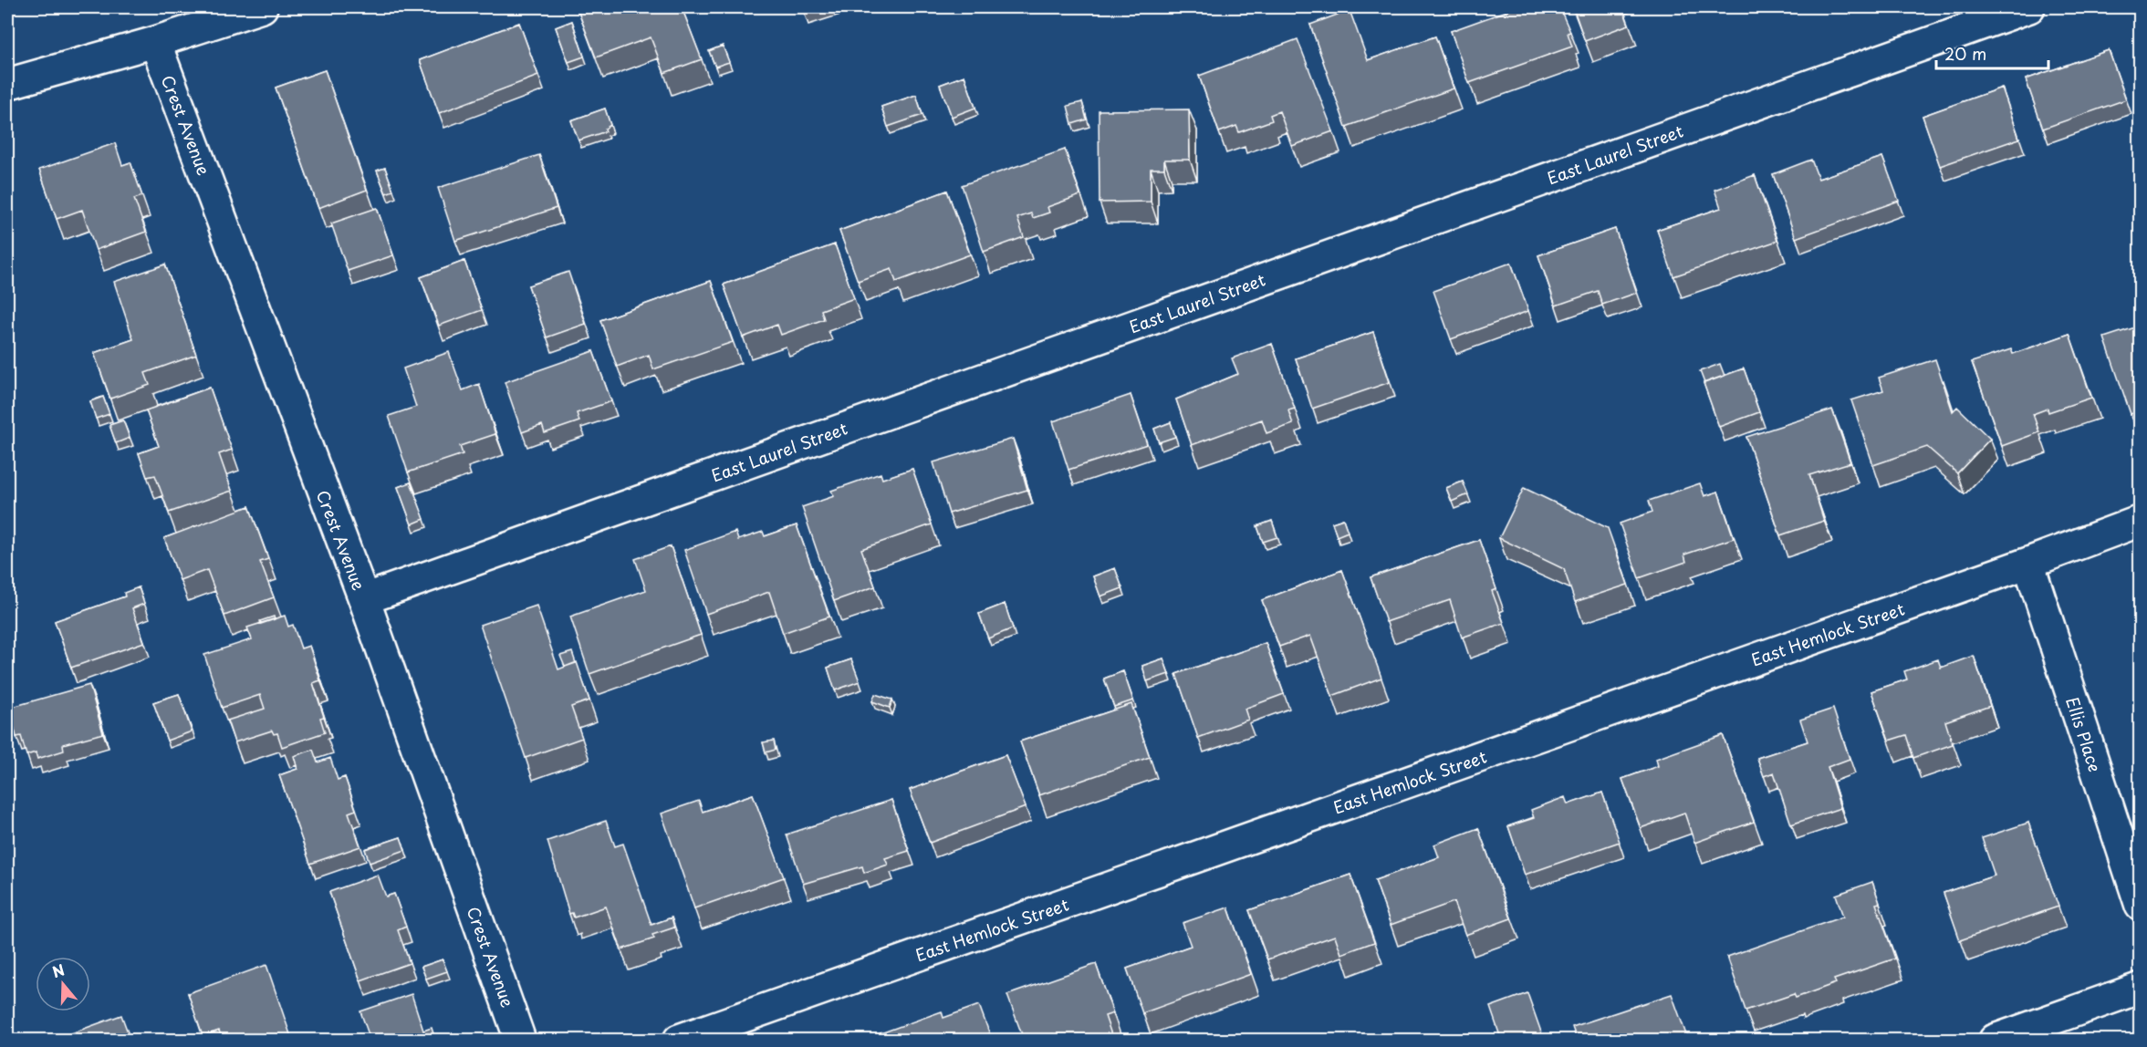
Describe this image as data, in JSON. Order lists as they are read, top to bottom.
{
  "streets": {
    "street": [
      "Crest Avenue",
      "East Laurel Street",
      "East Hemlock Street",
      "Ellis Place"
    ]
  },
  "crossings": [
    ["Crest Avenue", "East Laurel Street"],
    ["East Hemlock Street", "Ellis Place"]
  ],
  "scale_bar": "20 m",
  "north": "top"
}
